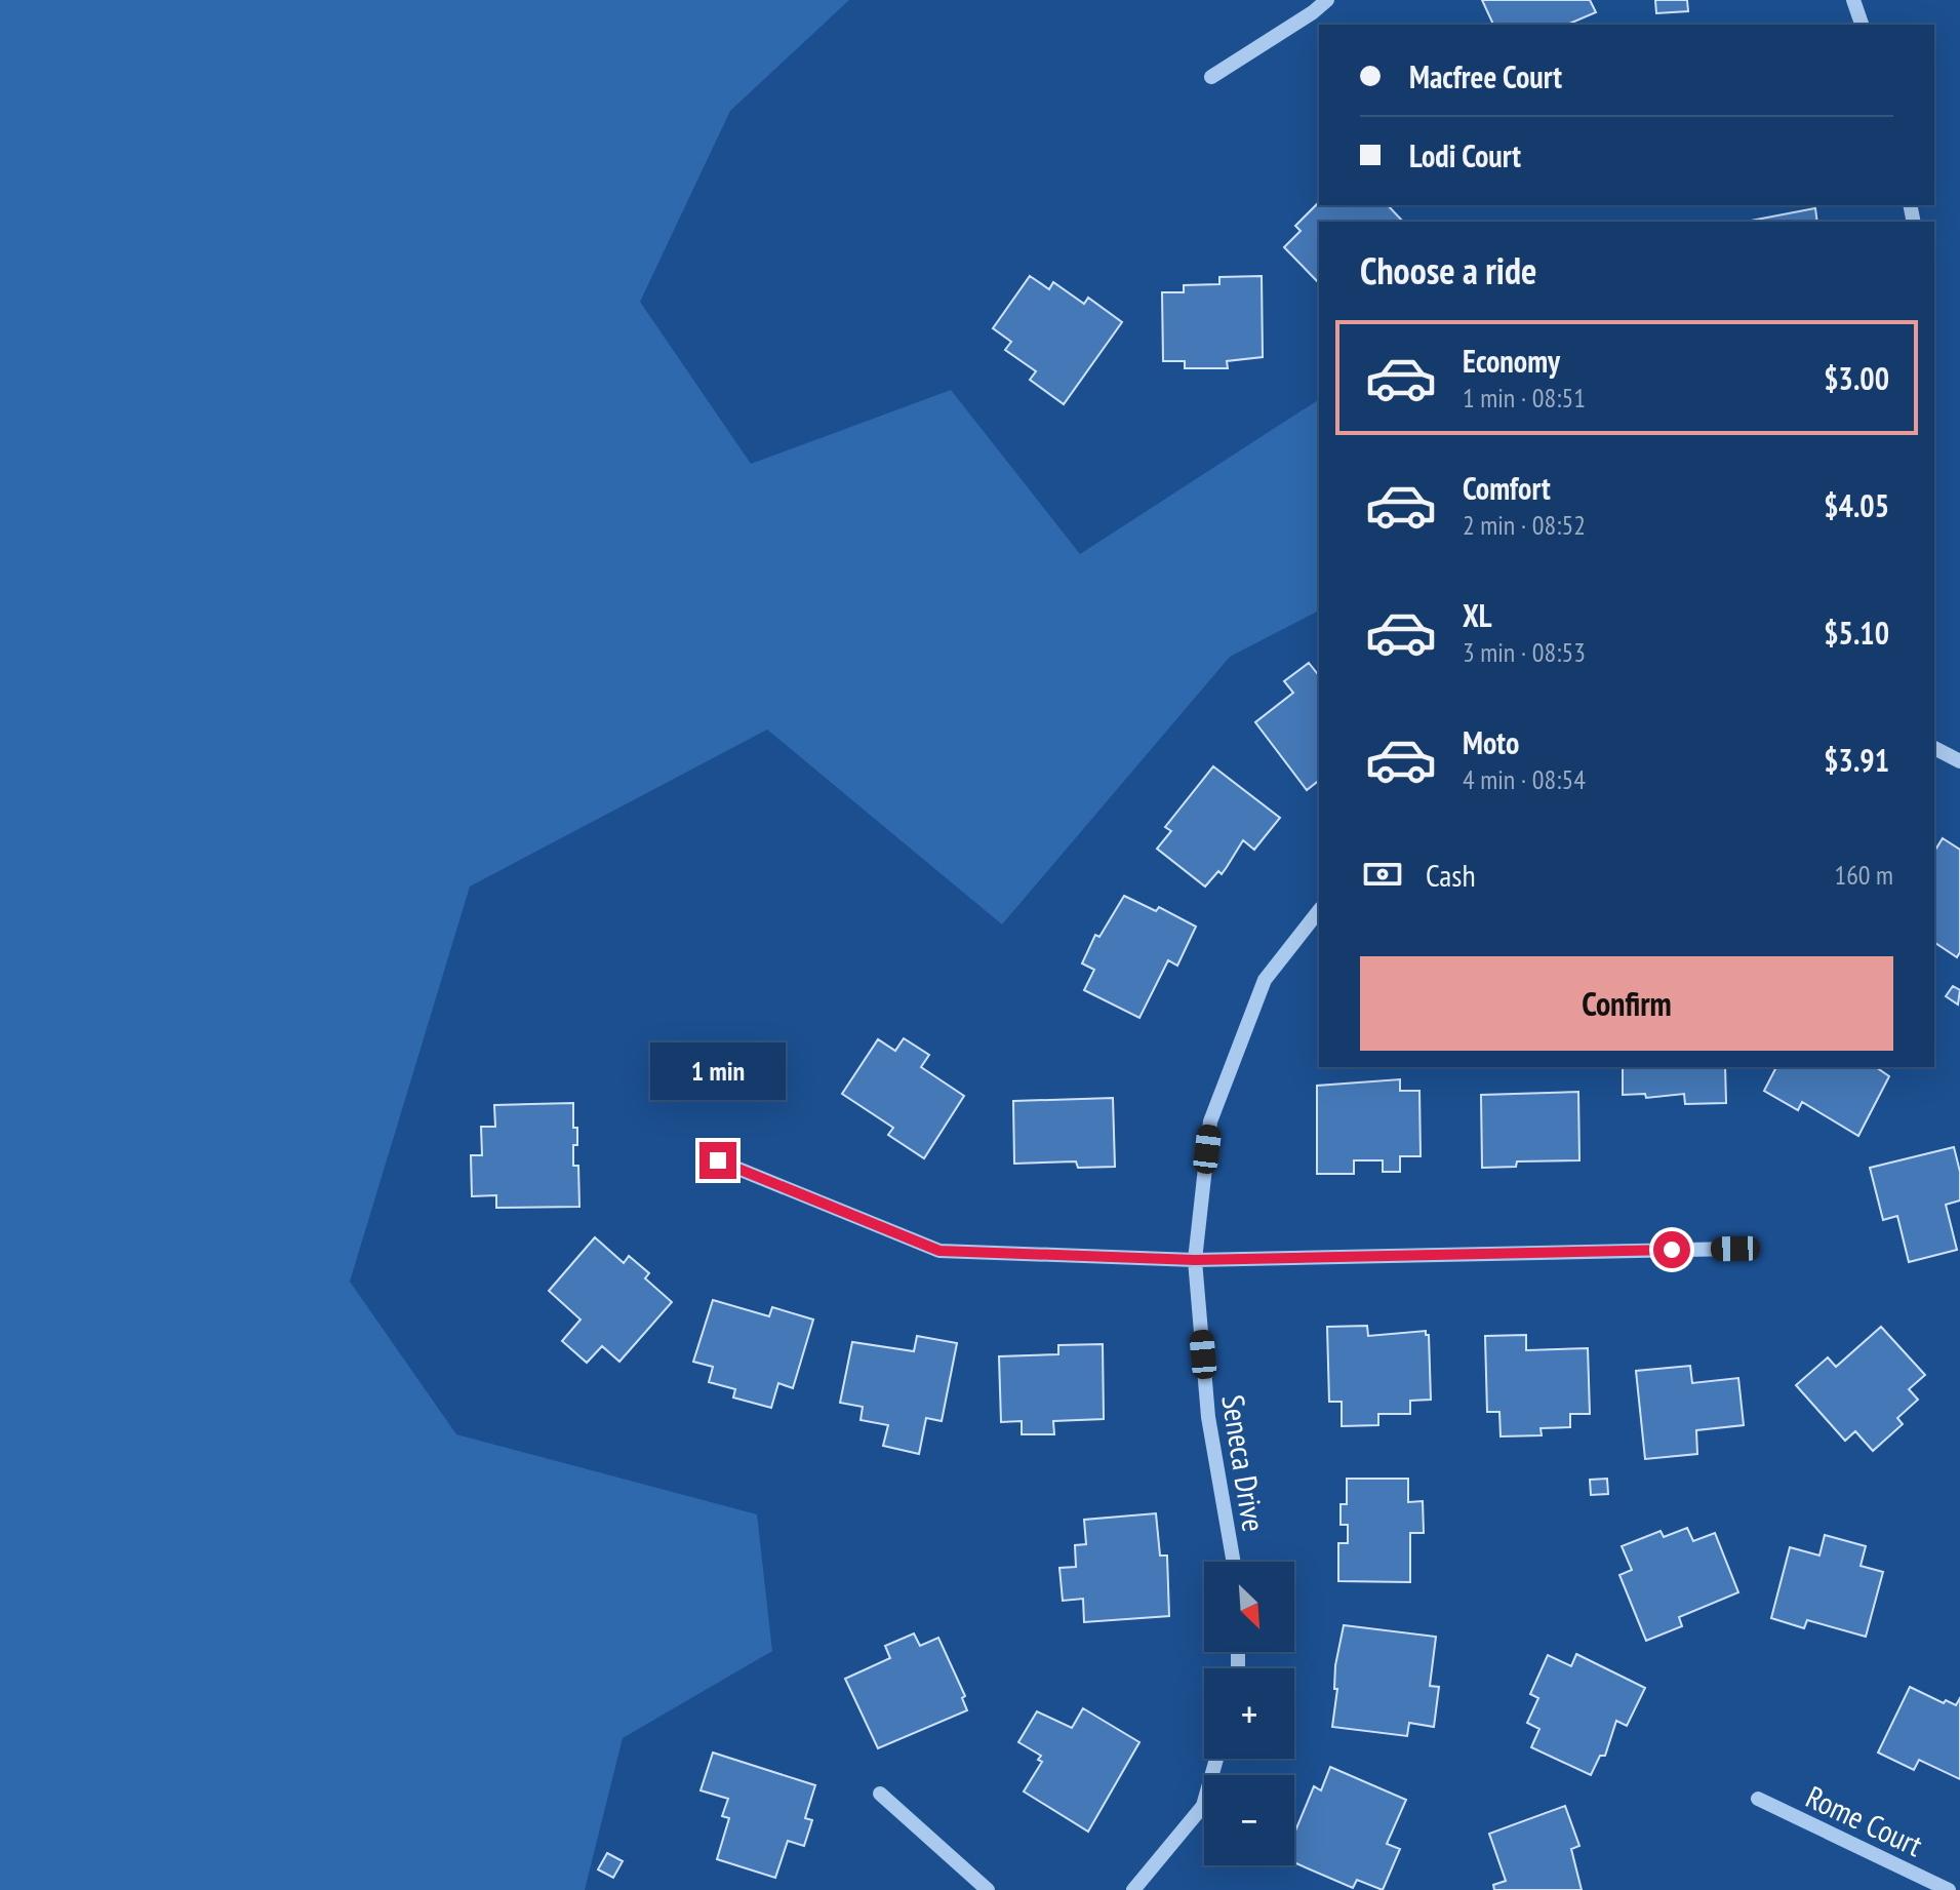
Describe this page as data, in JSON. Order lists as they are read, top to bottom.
{
  "streets": {
    "street": ["Seneca Drive", "Rome Court"]
  },
  "north": "bottom right",
  "page": {
    "banner": ["Macfree Court", "Lodi Court"],
    "heading": "Choose a ride",
    "list": [
      {
        "name": "Economy",
        "note": "1 min · 08:51",
        "value": "$3.00"
      },
      {
        "name": "Comfort",
        "note": "2 min · 08:52",
        "value": "$4.05"
      },
      {
        "name": "XL",
        "note": "3 min · 08:53",
        "value": "$5.10"
      },
      {
        "name": "Moto",
        "note": "4 min · 08:54",
        "value": "$3.91"
      }
    ],
    "pay": ["Cash", "160 m"],
    "buttons": "Confirm",
    "bubble": "1 min",
    "map_buttons": ["+", "−"]
  }
}
